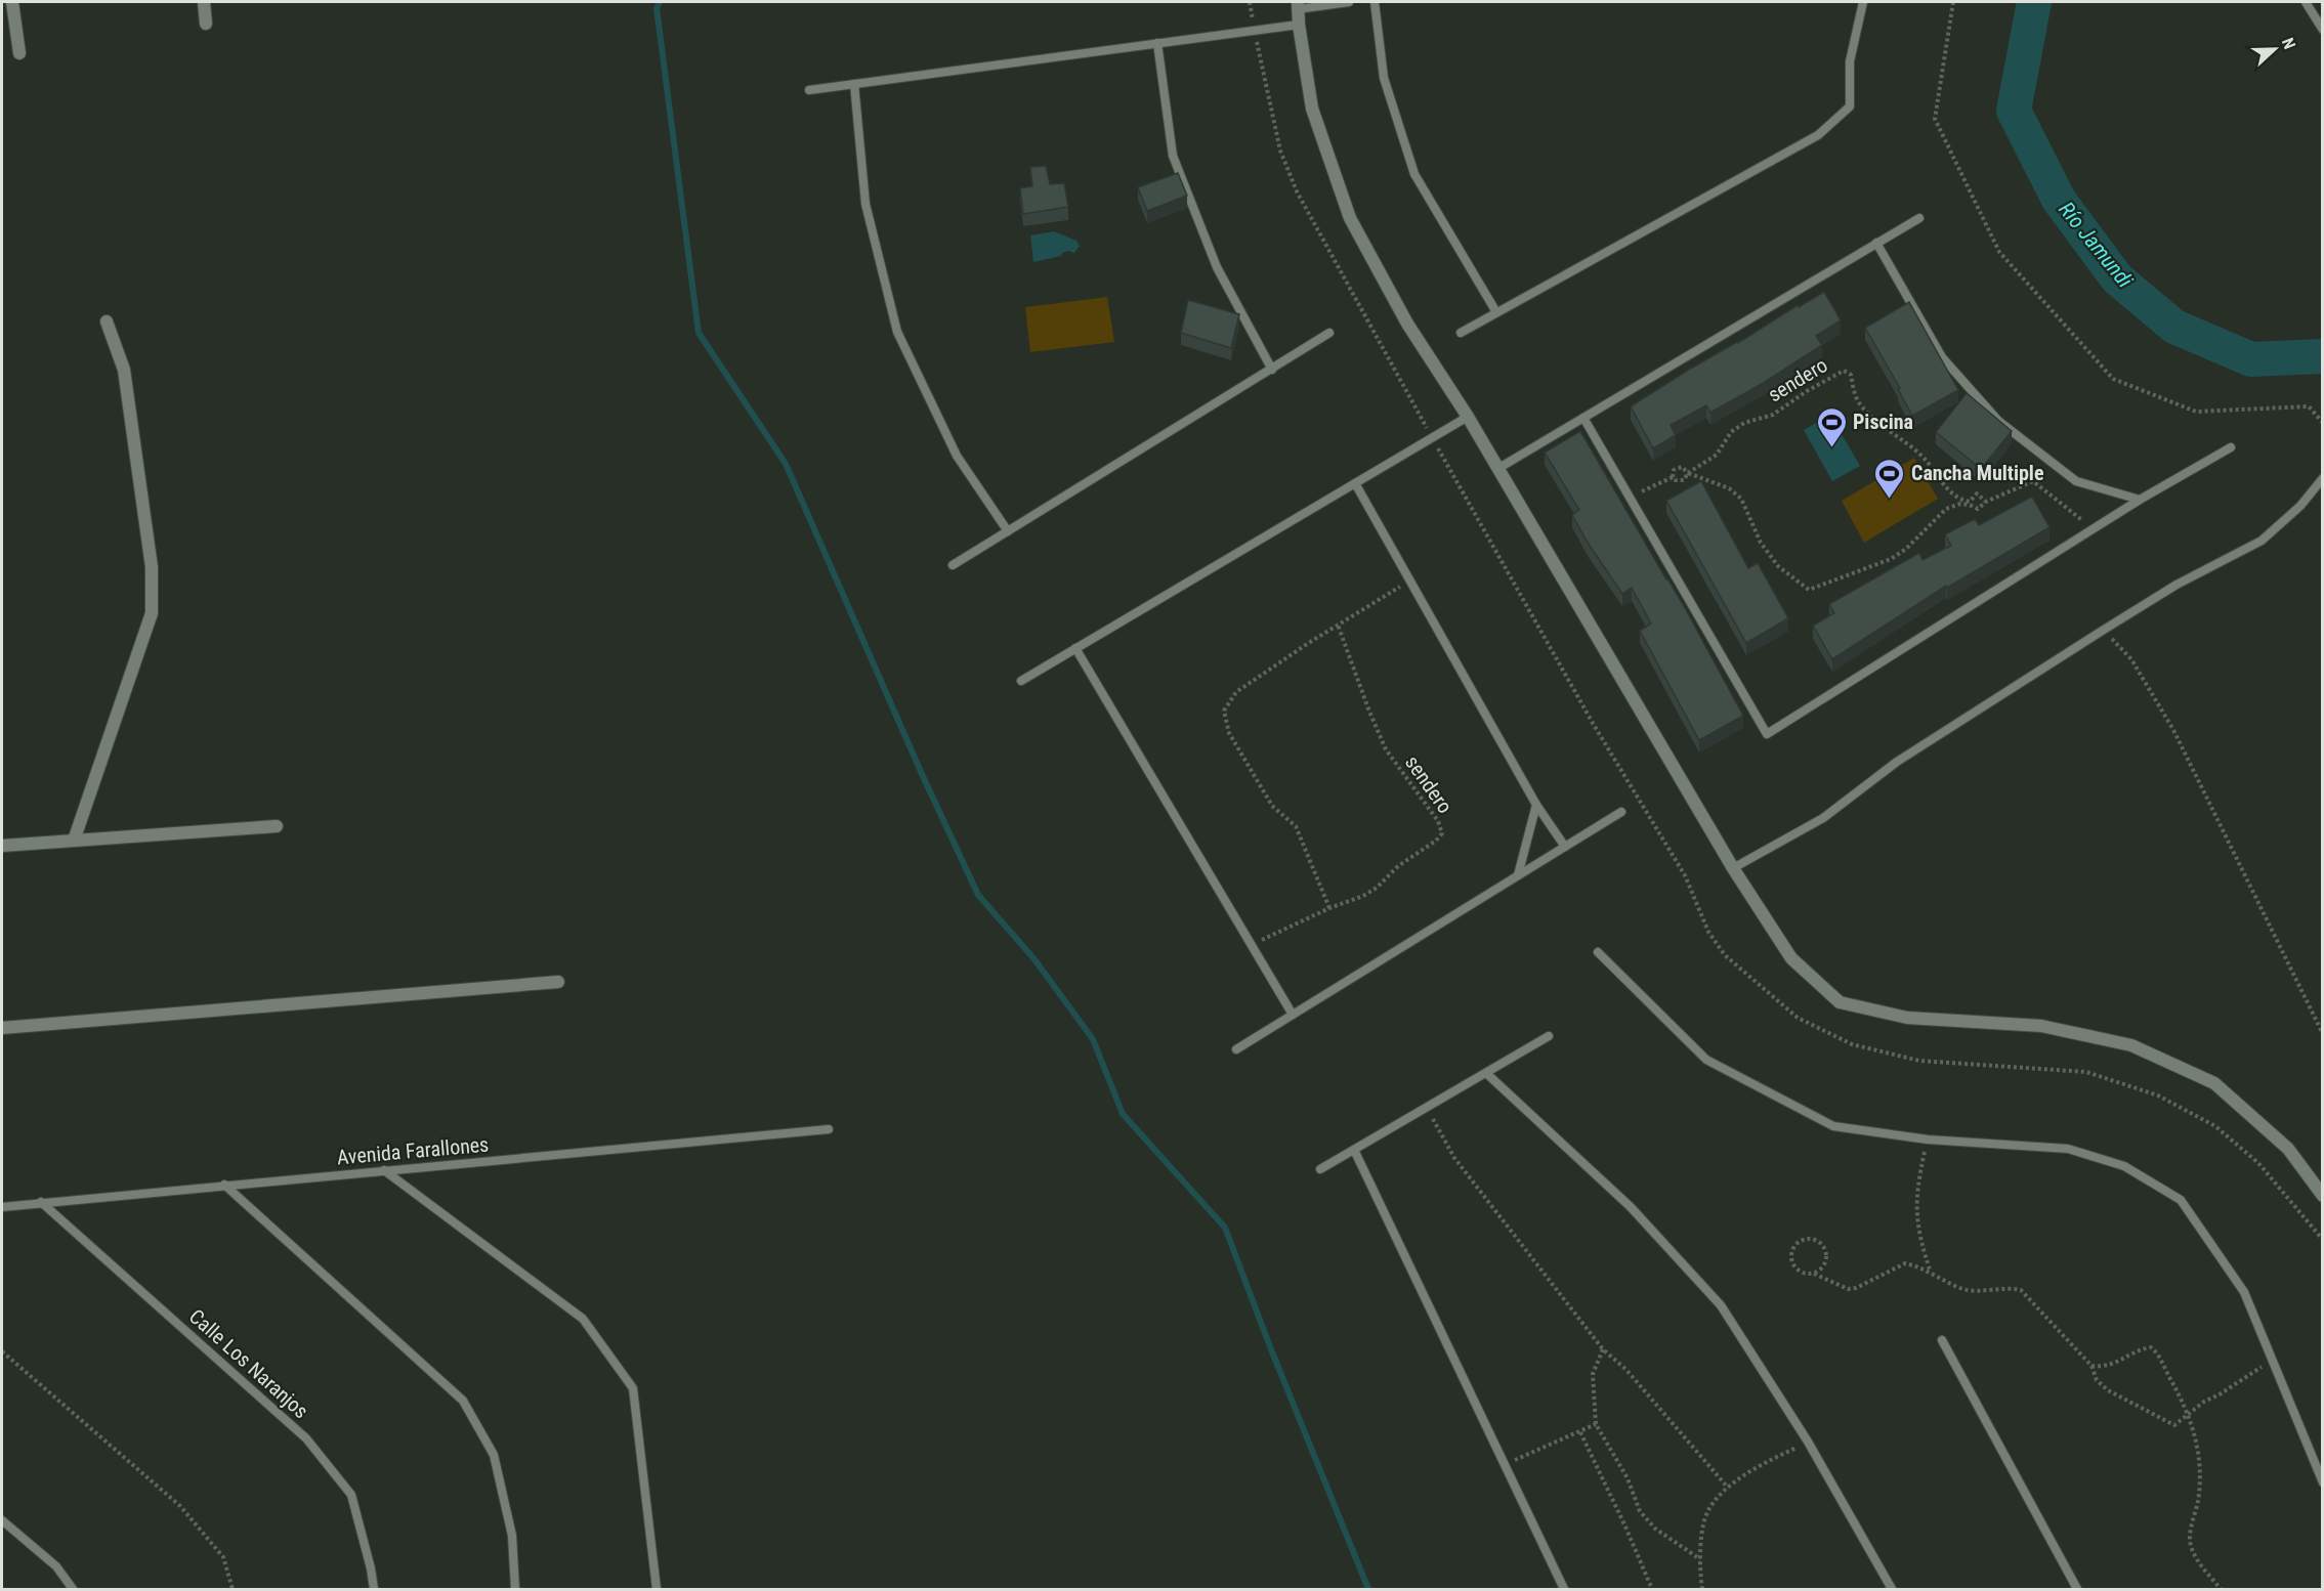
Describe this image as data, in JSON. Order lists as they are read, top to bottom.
{
  "streets": {
    "lane": ["Avenida Farallones", "Calle Los Naranjos"],
    "path": ["sendero"]
  },
  "crossings": [
    ["Avenida Farallones", "Calle Los Naranjos"]
  ],
  "water": ["Río Jamundi"],
  "places": {
    "sports": ["Piscina", "Cancha Multiple"]
  },
  "north": "right"
}
